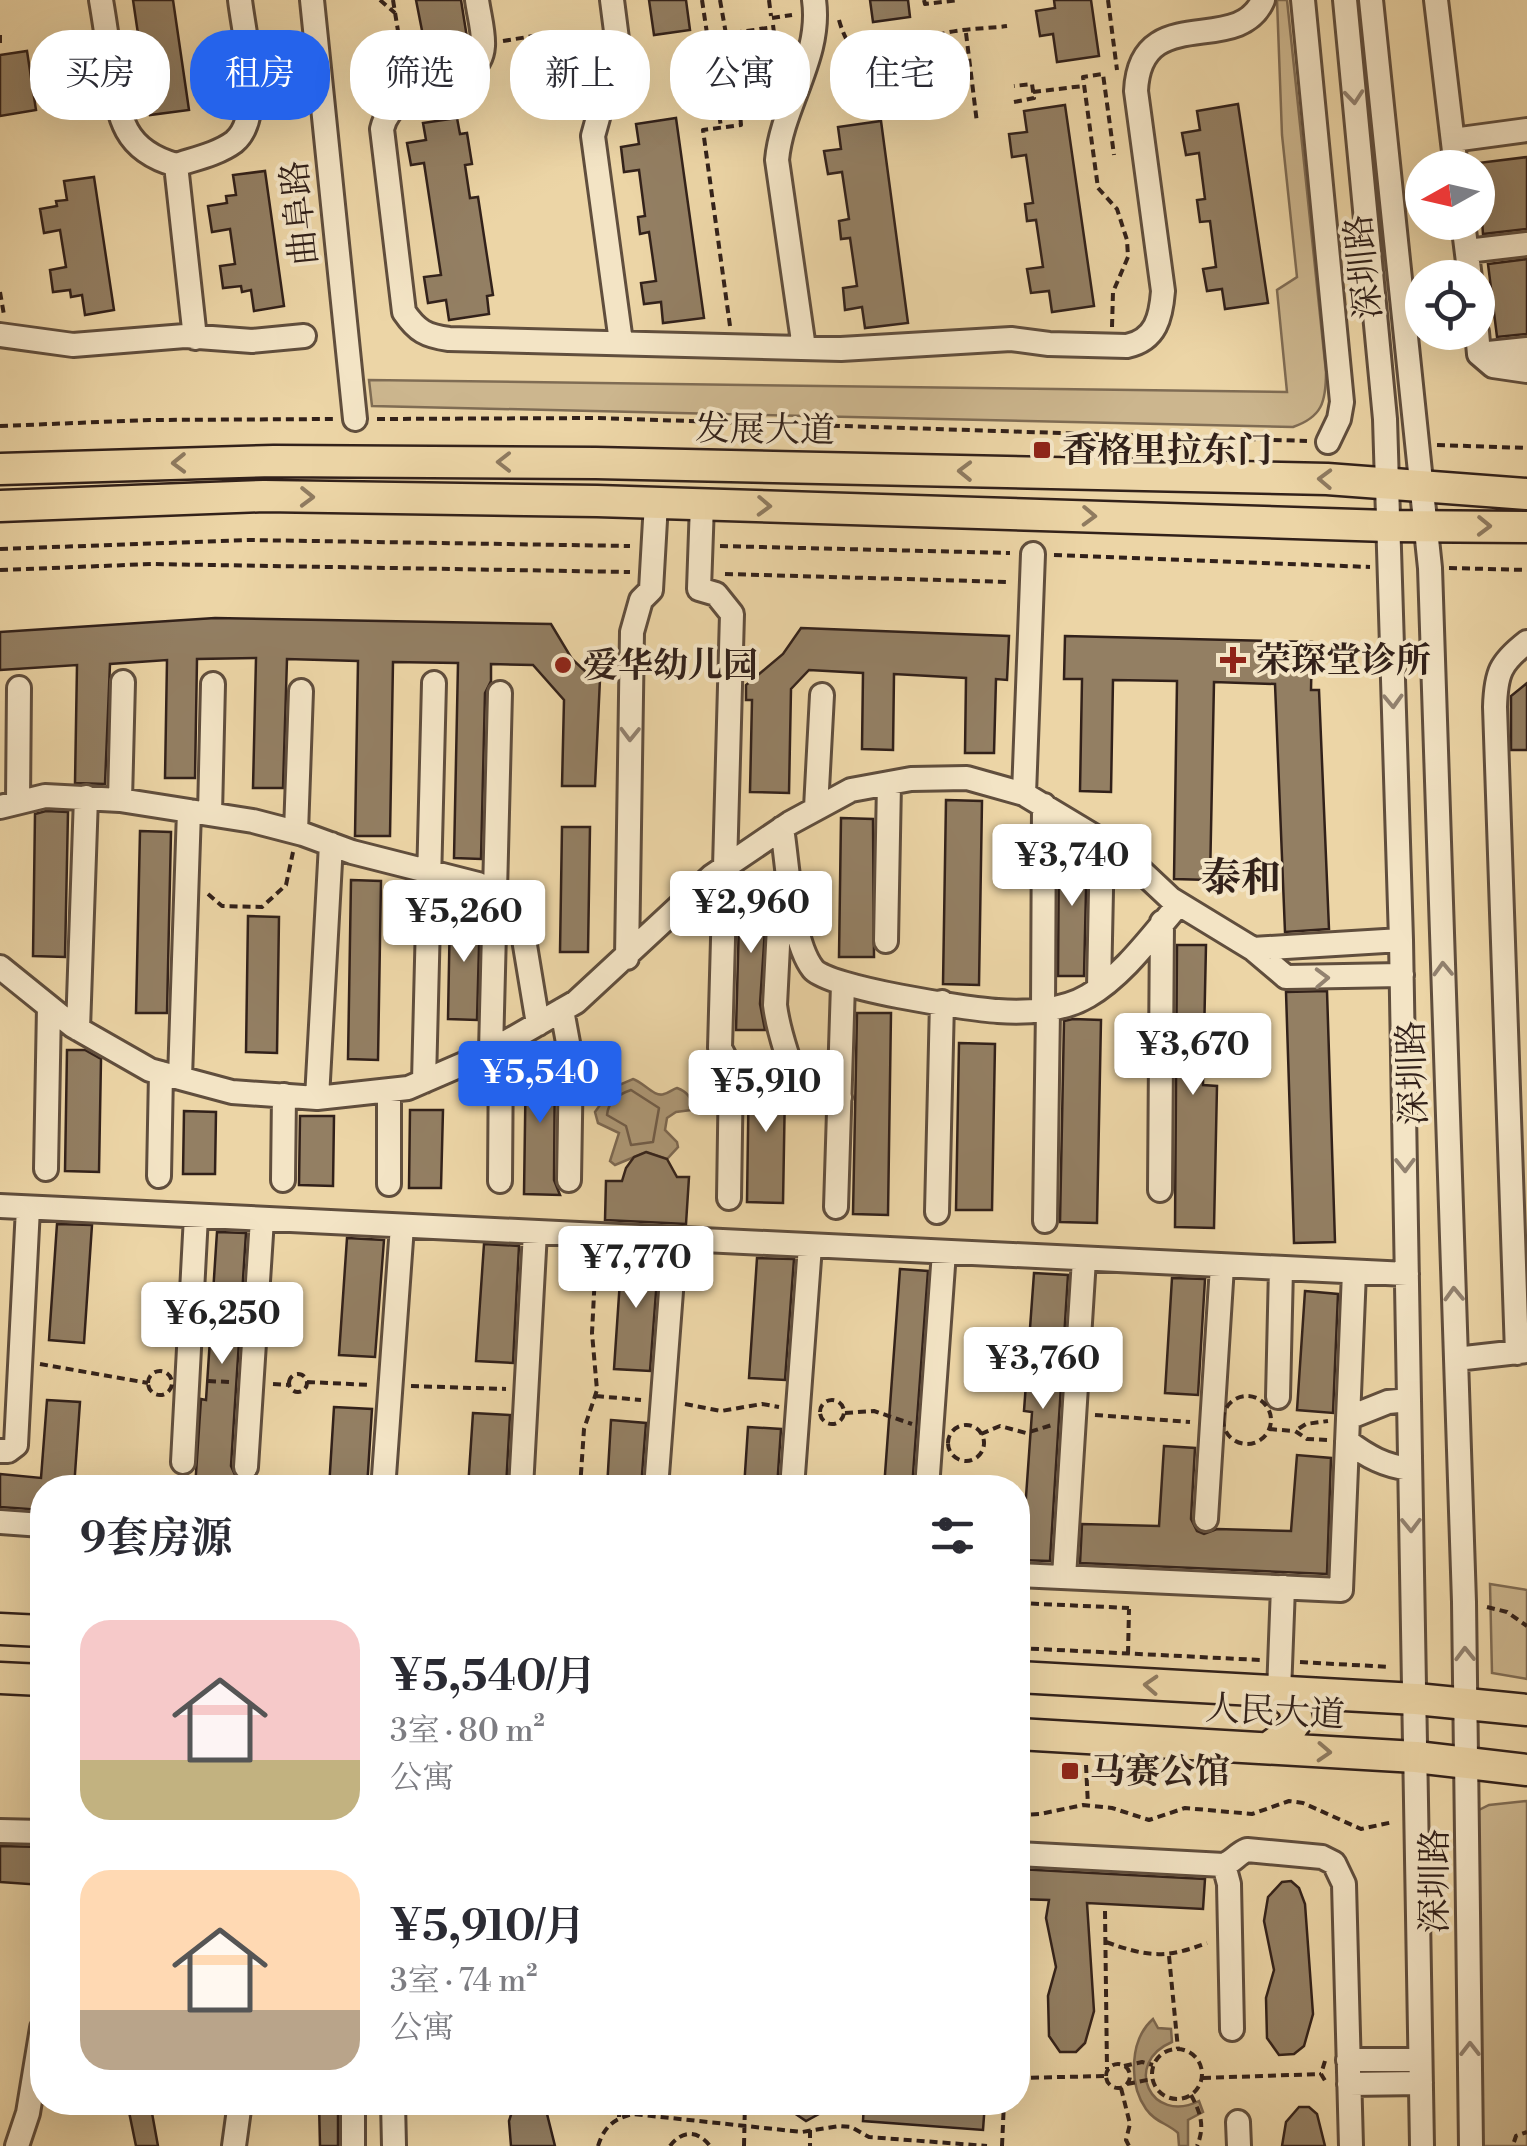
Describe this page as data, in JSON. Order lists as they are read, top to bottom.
{
  "streets": {
    "main road": ["发展大道", "人民大道"],
    "street": ["曲阜路", "深圳路"]
  },
  "crossings": [
    ["深圳路", "发展大道"],
    ["深圳路", "人民大道"]
  ],
  "districts": ["泰和"],
  "places": {
    "transit": ["香格里拉东门", "马赛公馆"],
    "health": ["荣琛堂诊所"],
    "other": ["爱华幼儿园"]
  },
  "north": "left",
  "page": {
    "chip": [
      "买房",
      "租房",
      "筛选",
      "新上",
      "公寓",
      "住宅"
    ],
    "price": [
      "¥3,740",
      "¥2,960",
      "¥5,260",
      "¥3,670",
      "¥5,540",
      "¥5,910",
      "¥7,770",
      "¥6,250",
      "¥3,760"
    ],
    "heading": "9套房源",
    "list": [
      {
        "name": "¥5,540/月",
        "note": "3室 · 80 m² · 公寓"
      },
      {
        "name": "¥5,910/月",
        "note": "3室 · 74 m² · 公寓"
      }
    ]
  }
}
